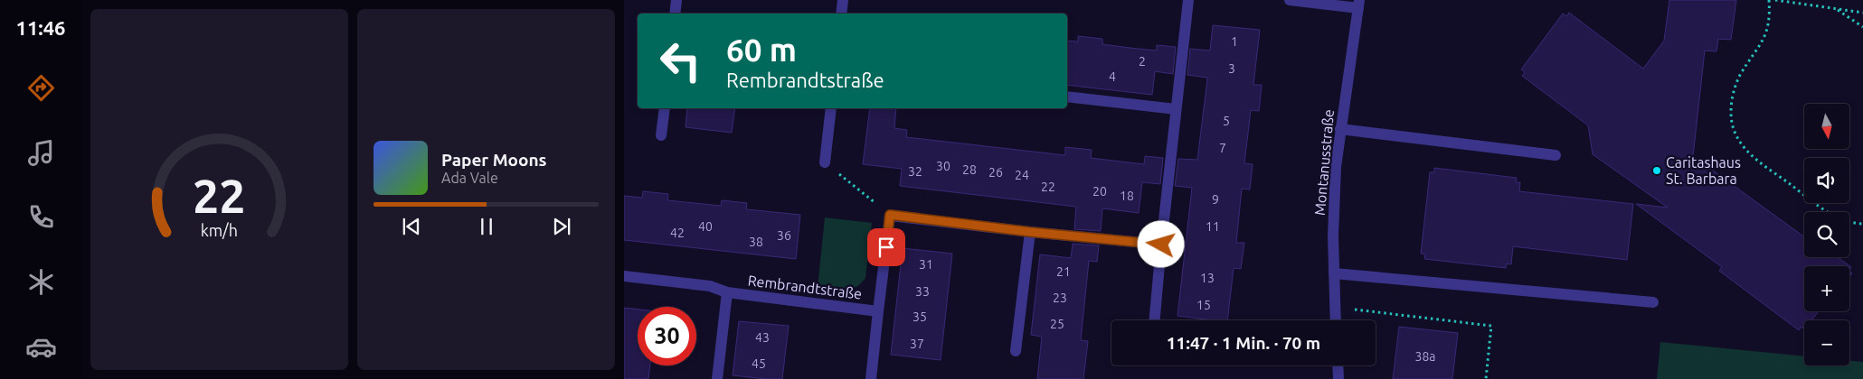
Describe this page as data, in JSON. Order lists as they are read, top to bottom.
{
  "streets": {
    "street": ["Montanusstraße", "Rembrandtstraße"]
  },
  "places": ["Caritashaus St. Barbara"],
  "house_numbers": [
    "1",
    "2",
    "3",
    "4",
    "5",
    "7",
    "30",
    "28",
    "32",
    "26",
    "24",
    "22",
    "20",
    "18",
    "9",
    "40",
    "11",
    "42",
    "36",
    "38",
    "31",
    "21",
    "13",
    "33",
    "23",
    "15",
    "35",
    "25",
    "43",
    "37",
    "38a",
    "45"
  ],
  "north": "bottom",
  "page": {
    "tabs": "11:46",
    "turn": ["60 m", "Rembrandtstraße"],
    "map_buttons": ["+", "−"],
    "song": ["Paper Moons", "Ada Vale"],
    "limit": "30",
    "trip": "11:47 · 1 Min. · 70 m",
    "gauge": ["22", "km/h"]
  }
}
